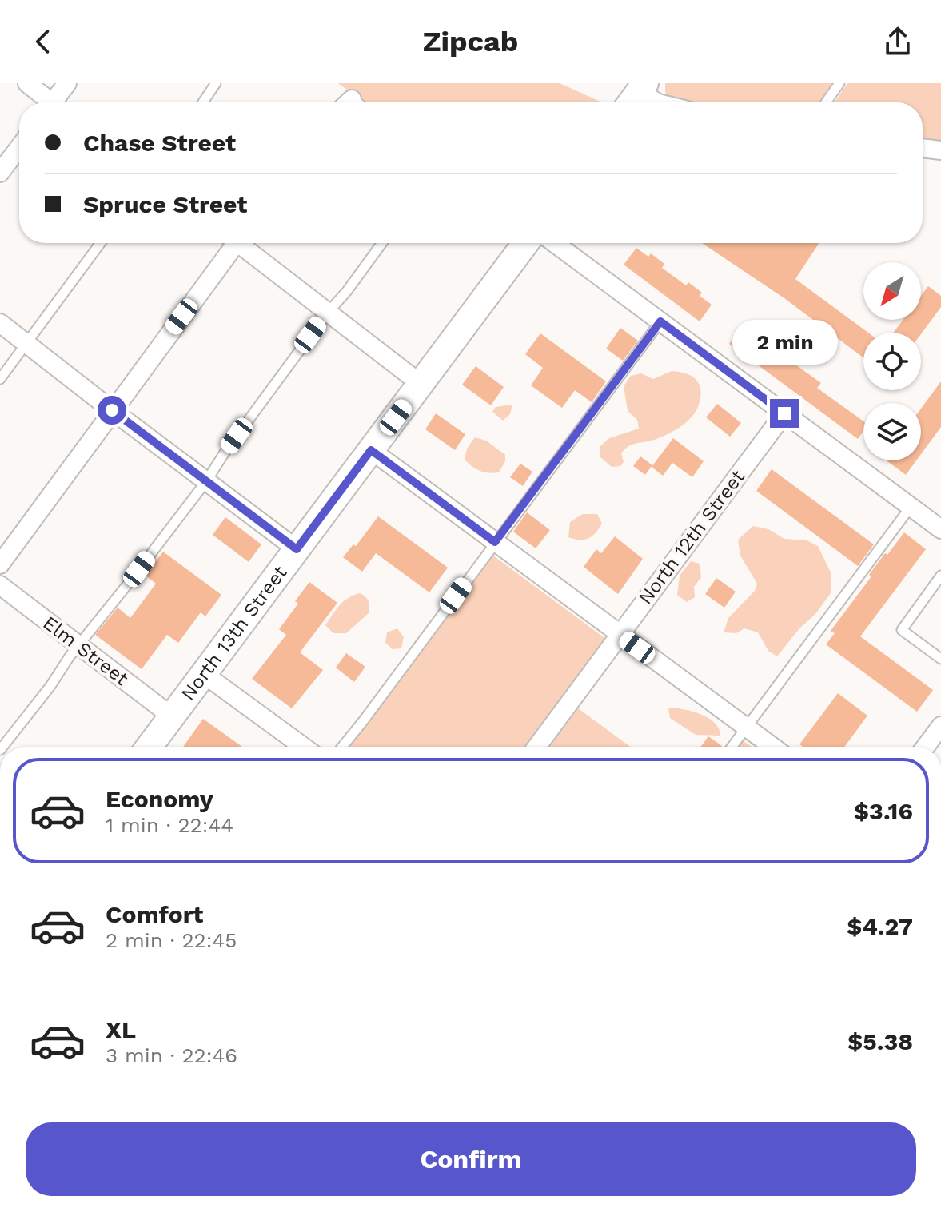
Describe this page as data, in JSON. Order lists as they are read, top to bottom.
{
  "streets": {
    "main road": ["North 13th Street"],
    "street": ["North 12th Street", "Elm Street"]
  },
  "crossings": [
    ["North 13th Street", "Elm Street"]
  ],
  "north": "bottom left",
  "page": {
    "header": "Zipcab",
    "banner": ["Chase Street", "Spruce Street"],
    "bubble": "2 min",
    "list": [
      {
        "name": "Economy",
        "note": "1 min · 22:44",
        "value": "$3.16"
      },
      {
        "name": "Comfort",
        "note": "2 min · 22:45",
        "value": "$4.27"
      },
      {
        "name": "XL",
        "note": "3 min · 22:46",
        "value": "$5.38"
      }
    ],
    "buttons": "Confirm"
  }
}
